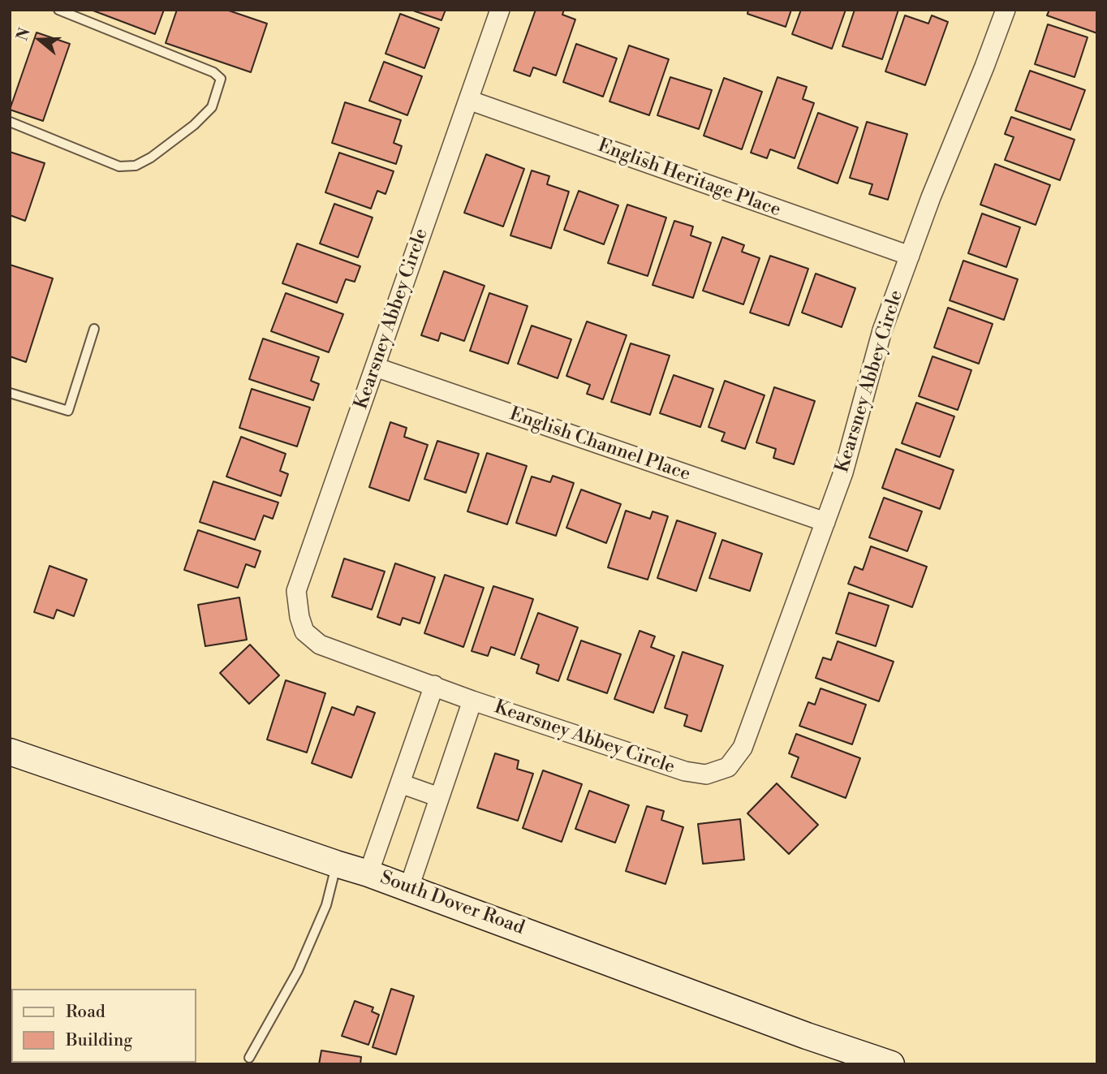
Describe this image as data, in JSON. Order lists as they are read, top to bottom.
{
  "streets": {
    "street": [
      "English Heritage Place",
      "Kearsney Abbey Circle",
      "English Channel Place",
      "South Dover Road"
    ]
  },
  "crossings": [
    ["English Heritage Place", "Kearsney Abbey Circle"],
    ["Kearsney Abbey Circle", "English Channel Place"]
  ],
  "legend": ["Road", "Building"],
  "north": "left"
}
